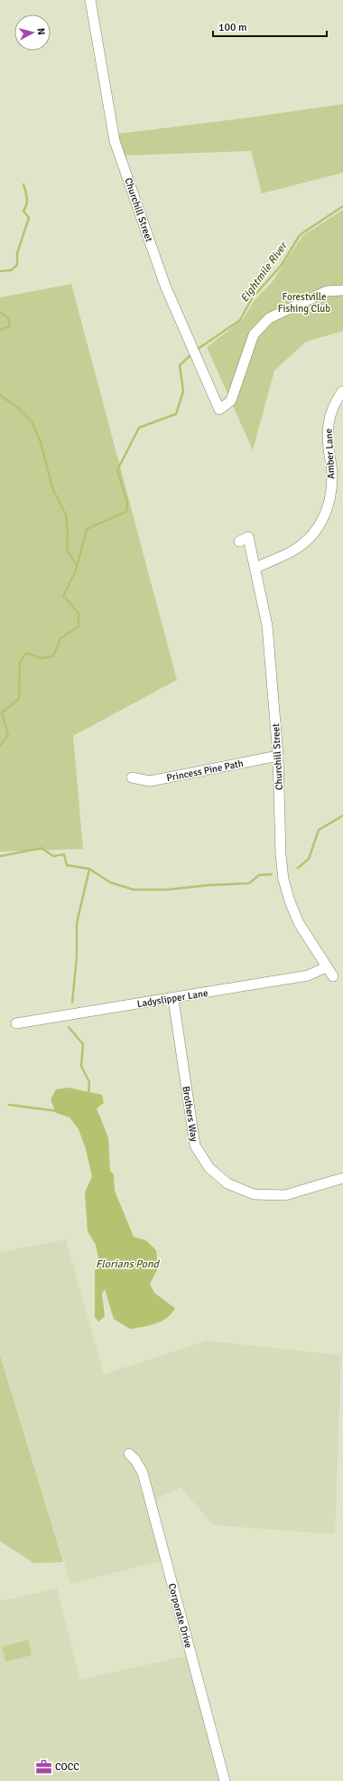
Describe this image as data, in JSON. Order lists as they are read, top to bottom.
{
  "streets": {
    "street": [
      "Churchill Street",
      "Amber Lane",
      "Princess Pine Path",
      "Ladyslipper Lane",
      "Brothers Way",
      "Corporate Drive"
    ]
  },
  "crossings": [
    ["Churchill Street", "Amber Lane"],
    ["Churchill Street", "Princess Pine Path"],
    ["Churchill Street", "Ladyslipper Lane"],
    ["Ladyslipper Lane", "Brothers Way"]
  ],
  "water": ["Eightmile River", "Florians Pond"],
  "parks": ["Forestville Fishing Club"],
  "places": {
    "office": ["COCC"]
  },
  "scale_bar": "100 m",
  "north": "right"
}
